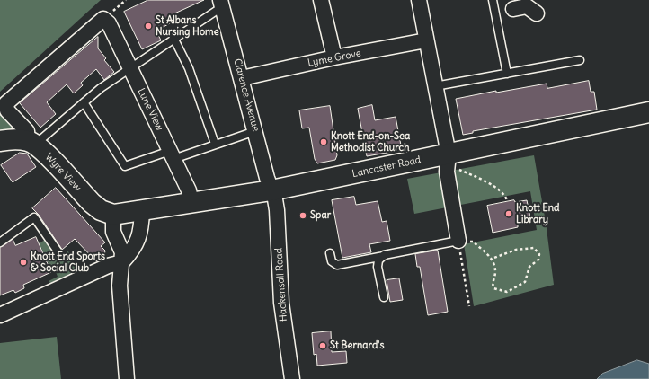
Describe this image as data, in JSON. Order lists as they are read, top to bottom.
{
  "streets": {
    "main road": ["Lancaster Road", "Wyre View"],
    "street": [
      "Lyme Grove",
      "Clarence Avenue",
      "Lune View",
      "Hackensall Road"
    ]
  },
  "crossings": [
    ["Lyme Grove", "Clarence Avenue"],
    ["Clarence Avenue", "Lancaster Road"],
    ["Clarence Avenue", "Hackensall Road"],
    ["Lune View", "Lancaster Road"],
    ["Lune View", "Wyre View"],
    ["Lancaster Road", "Wyre View"],
    ["Lancaster Road", "Hackensall Road"]
  ],
  "places": [
    "St Albans Nursing Home",
    "Knott End-on-Sea Methodist Church",
    "Knott End Library",
    "Spar",
    "Knott End Sports & Social Club",
    "St Bernard's"
  ]
}
